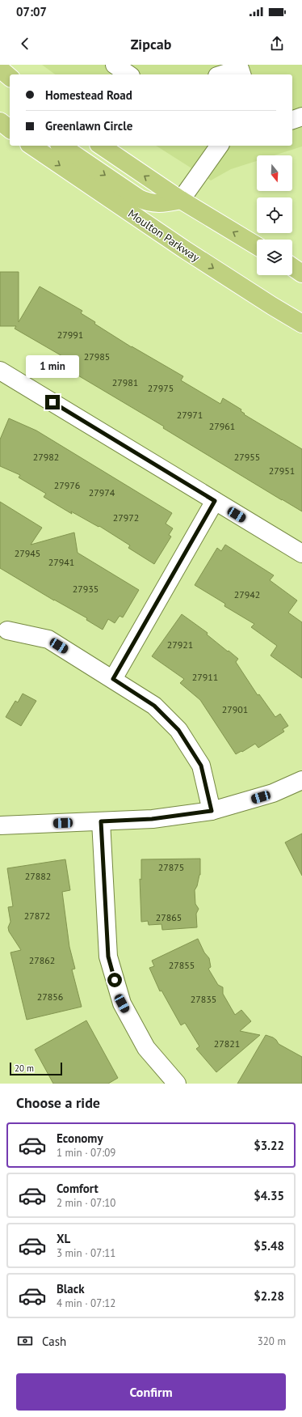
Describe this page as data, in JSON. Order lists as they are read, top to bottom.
{
  "streets": {
    "main road": ["Moulton Parkway"]
  },
  "house_numbers": [
    "27991",
    "27985",
    "27981",
    "27975",
    "27971",
    "27961",
    "27982",
    "27955",
    "27951",
    "27976",
    "27974",
    "27972",
    "27945",
    "27941",
    "27935",
    "27942",
    "27921",
    "27911",
    "27901",
    "27875",
    "27882",
    "27872",
    "27865",
    "27862",
    "27855",
    "27856",
    "27835",
    "27821"
  ],
  "scale_bar": "20 m",
  "north": "bottom",
  "page": {
    "status": "07:07",
    "header": "Zipcab",
    "banner": ["Homestead Road", "Greenlawn Circle"],
    "bubble": "1 min",
    "scale": "20 m",
    "heading": "Choose a ride",
    "list": [
      {
        "name": "Economy",
        "note": "1 min · 07:09",
        "value": "$3.22"
      },
      {
        "name": "Comfort",
        "note": "2 min · 07:10",
        "value": "$4.35"
      },
      {
        "name": "XL",
        "note": "3 min · 07:11",
        "value": "$5.48"
      },
      {
        "name": "Black",
        "note": "4 min · 07:12",
        "value": "$2.28"
      }
    ],
    "pay": ["Cash", "320 m"],
    "buttons": "Confirm"
  }
}
